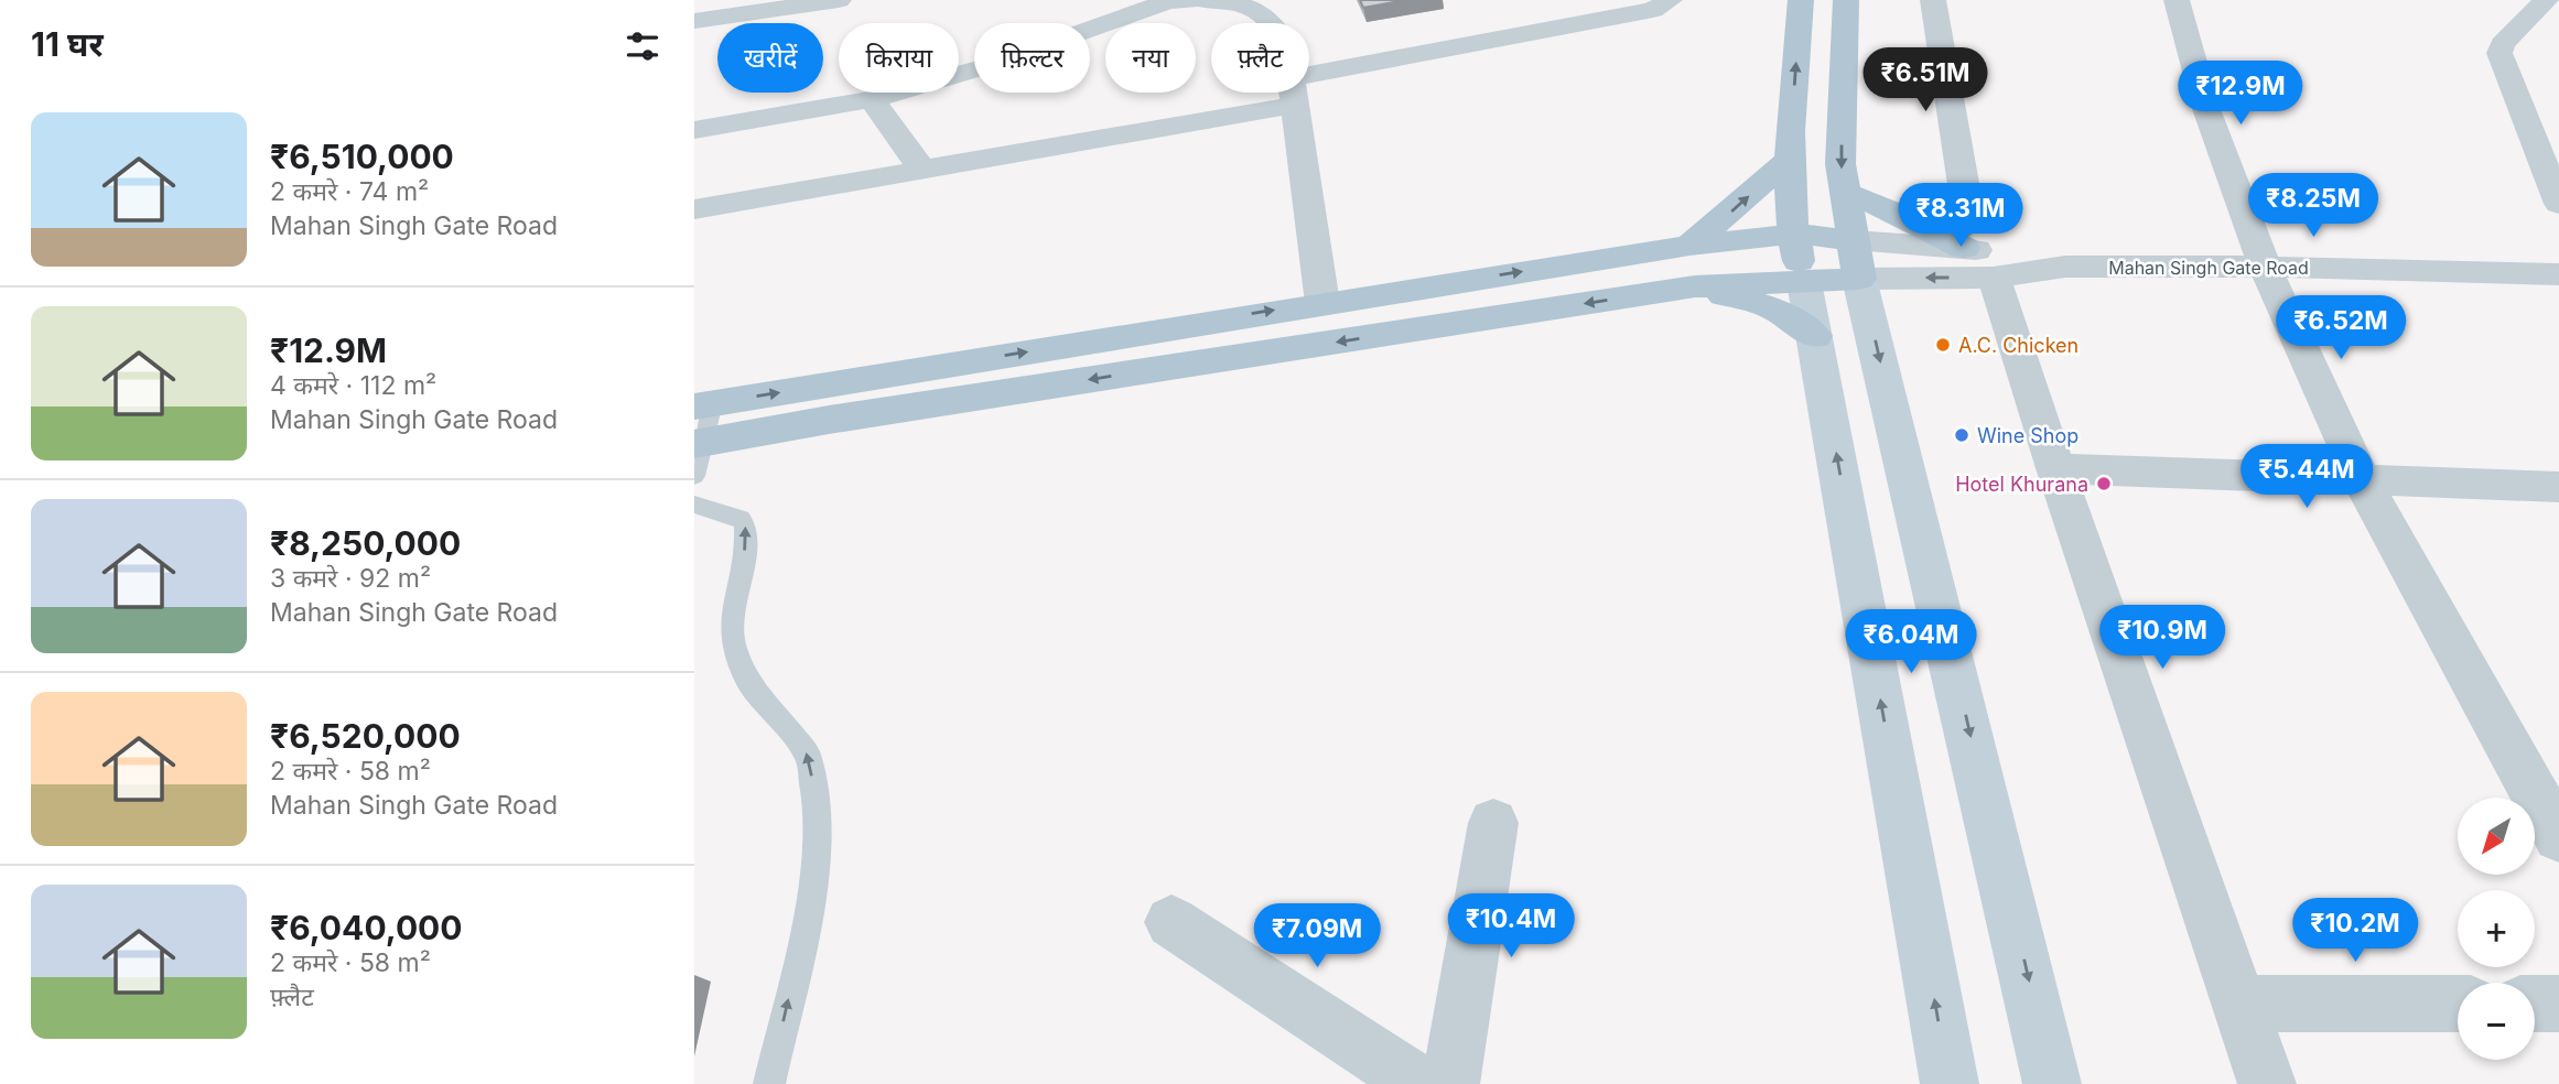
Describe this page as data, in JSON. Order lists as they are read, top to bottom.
{
  "streets": {
    "street": ["Mahan Singh Gate Road"]
  },
  "places": ["A.C. Chicken", "Wine Shop", "Hotel Khurana"],
  "north": "bottom left",
  "page": {
    "heading": "11 घर",
    "chip": [
      "खरीदें",
      "किराया",
      "फ़िल्टर",
      "नया",
      "फ़्लैट"
    ],
    "price": [
      "₹6.51M",
      "₹12.9M",
      "₹8.25M",
      "₹8.31M",
      "₹6.52M",
      "₹5.44M",
      "₹10.9M",
      "₹6.04M",
      "₹10.4M",
      "₹10.2M",
      "₹7.09M"
    ],
    "list": [
      {
        "name": "₹6,510,000",
        "note": "2 कमरे · 74 m² · Mahan Singh Gate Road"
      },
      {
        "name": "₹12.9M",
        "note": "4 कमरे · 112 m² · Mahan Singh Gate Road"
      },
      {
        "name": "₹8,250,000",
        "note": "3 कमरे · 92 m² · Mahan Singh Gate Road"
      },
      {
        "name": "₹6,520,000",
        "note": "2 कमरे · 58 m² · Mahan Singh Gate Road"
      },
      {
        "name": "₹6,040,000",
        "note": "2 कमरे · 58 m² · फ़्लैट"
      }
    ],
    "map_buttons": ["+", "−"]
  }
}
